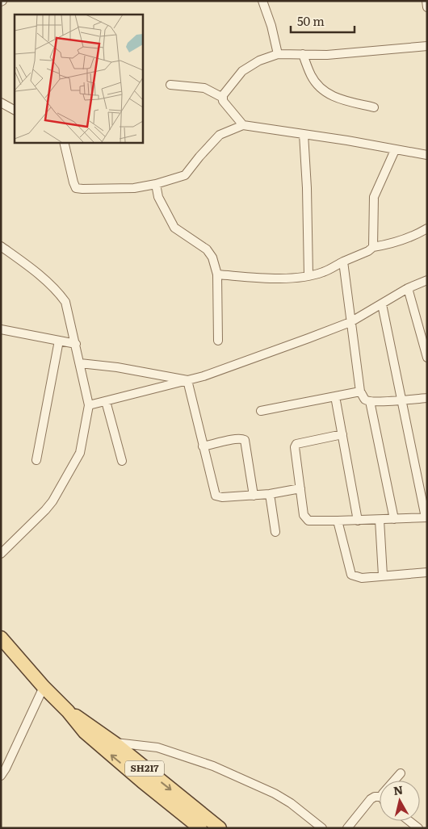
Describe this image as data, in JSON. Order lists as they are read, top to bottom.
{
  "streets": {
    "main road": ["SH217"]
  },
  "scale_bar": "50 m",
  "north": "top"
}
